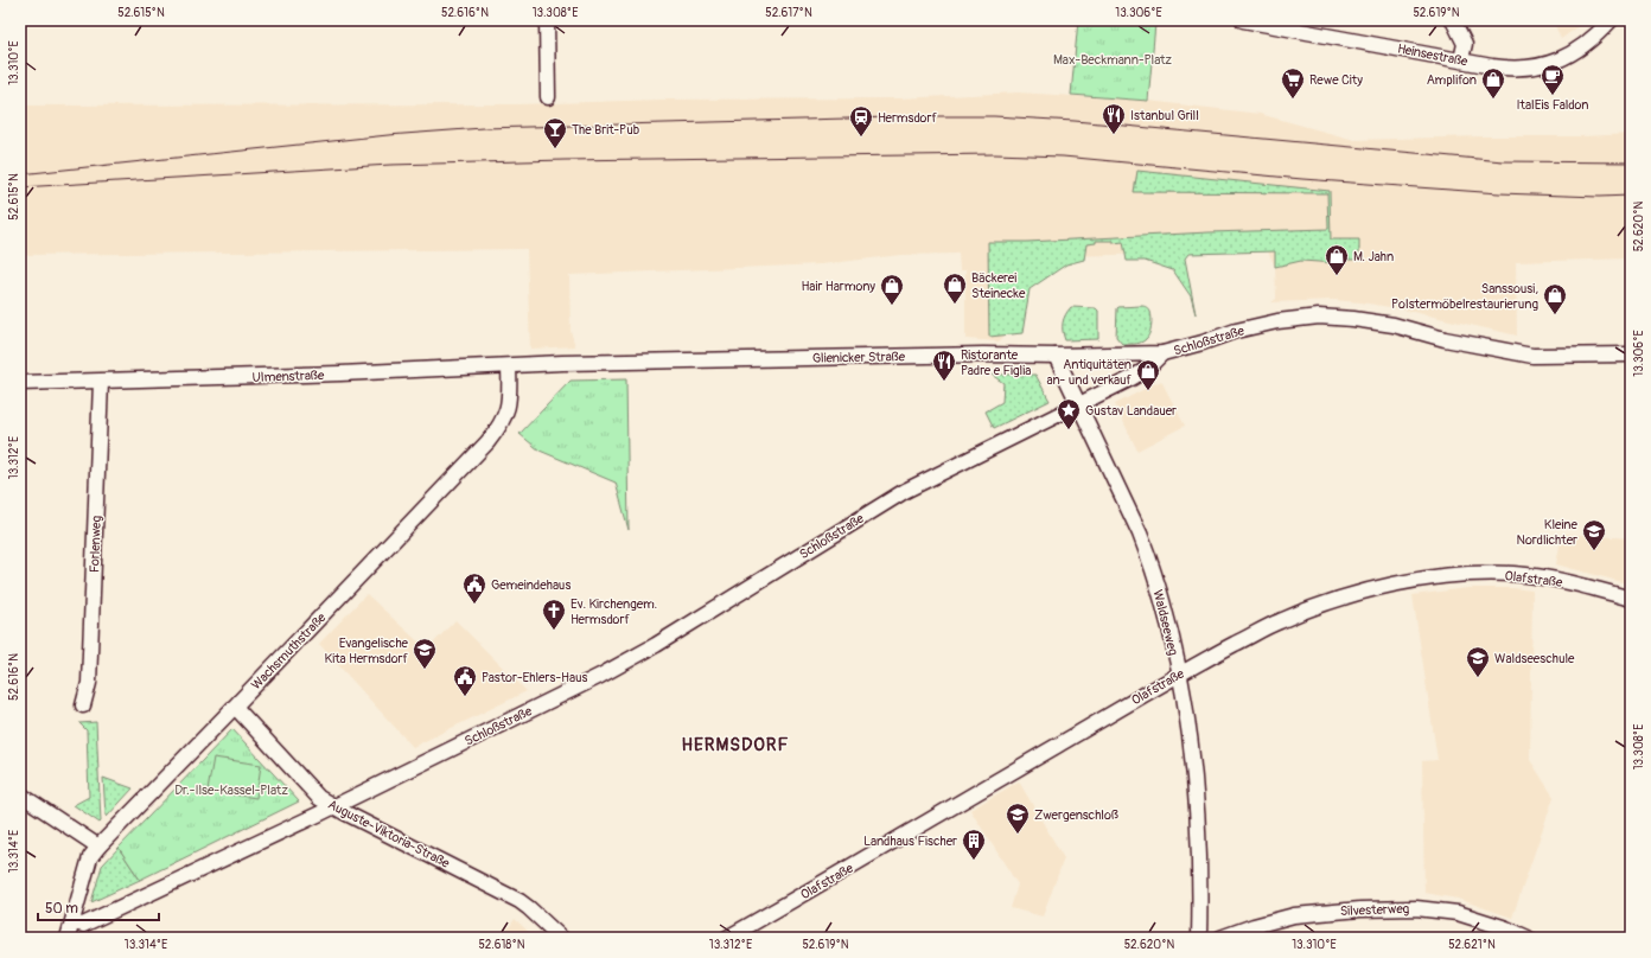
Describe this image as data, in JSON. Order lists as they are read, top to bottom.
{
  "streets": {
    "street": [
      "Heinsestraße",
      "Schloßstraße",
      "Glienicker Straße",
      "Ulmenstraße",
      "Forlenweg",
      "Olafstraße",
      "Waldseeweg",
      "Wachsmuthstraße",
      "Auguste-Viktoria-Straße",
      "Silvesterweg"
    ]
  },
  "crossings": [
    ["Schloßstraße", "Glienicker Straße"],
    ["Schloßstraße", "Waldseeweg"],
    ["Schloßstraße", "Wachsmuthstraße"],
    ["Schloßstraße", "Auguste-Viktoria-Straße"],
    ["Glienicker Straße", "Ulmenstraße"],
    ["Glienicker Straße", "Waldseeweg"],
    ["Ulmenstraße", "Forlenweg"],
    ["Ulmenstraße", "Wachsmuthstraße"],
    ["Olafstraße", "Waldseeweg"],
    ["Wachsmuthstraße", "Auguste-Viktoria-Straße"]
  ],
  "districts": ["HERMSDORF"],
  "parks": ["Max-Beckmann-Platz", "Dr.-Ilse-Kassel-Platz"],
  "places": {
    "cafe": ["ItalEis Faldon"],
    "supermarket": ["Rewe City"],
    "shop": [
      "Amplifon",
      "M. Jahn",
      "Bäckerei Steinecke",
      "Hair Harmony",
      "Sanssousi, Polstermöbelrestaurierung",
      "Antiquitäten an- und verkauf"
    ],
    "restaurant": ["Istanbul Grill", "Ristorante Padre e Figlia"],
    "station": ["Hermsdorf"],
    "bar": ["The Brit-Pub"],
    "place": ["Gustav Landauer"],
    "school or university": [
      "Kleine Nordlichter",
      "Evangelische Kita Hermsdorf",
      "Waldseeschule",
      "Zwergenschloß"
    ],
    "public building": ["Gemeindehaus", "Pastor-Ehlers-Haus"],
    "church": ["Ev. Kirchengem. Hermsdorf"],
    "building": ["Landhaus Fischer"]
  },
  "scale_bar": "50 m",
  "coordinates": [
    "52.615°N",
    "52.616°N",
    "13.308°E",
    "52.617°N",
    "13.306°E",
    "52.619°N",
    "13.310°E",
    "52.620°N",
    "13.312°E",
    "13.314°E",
    "52.618°N",
    "52.621°N"
  ]
}
